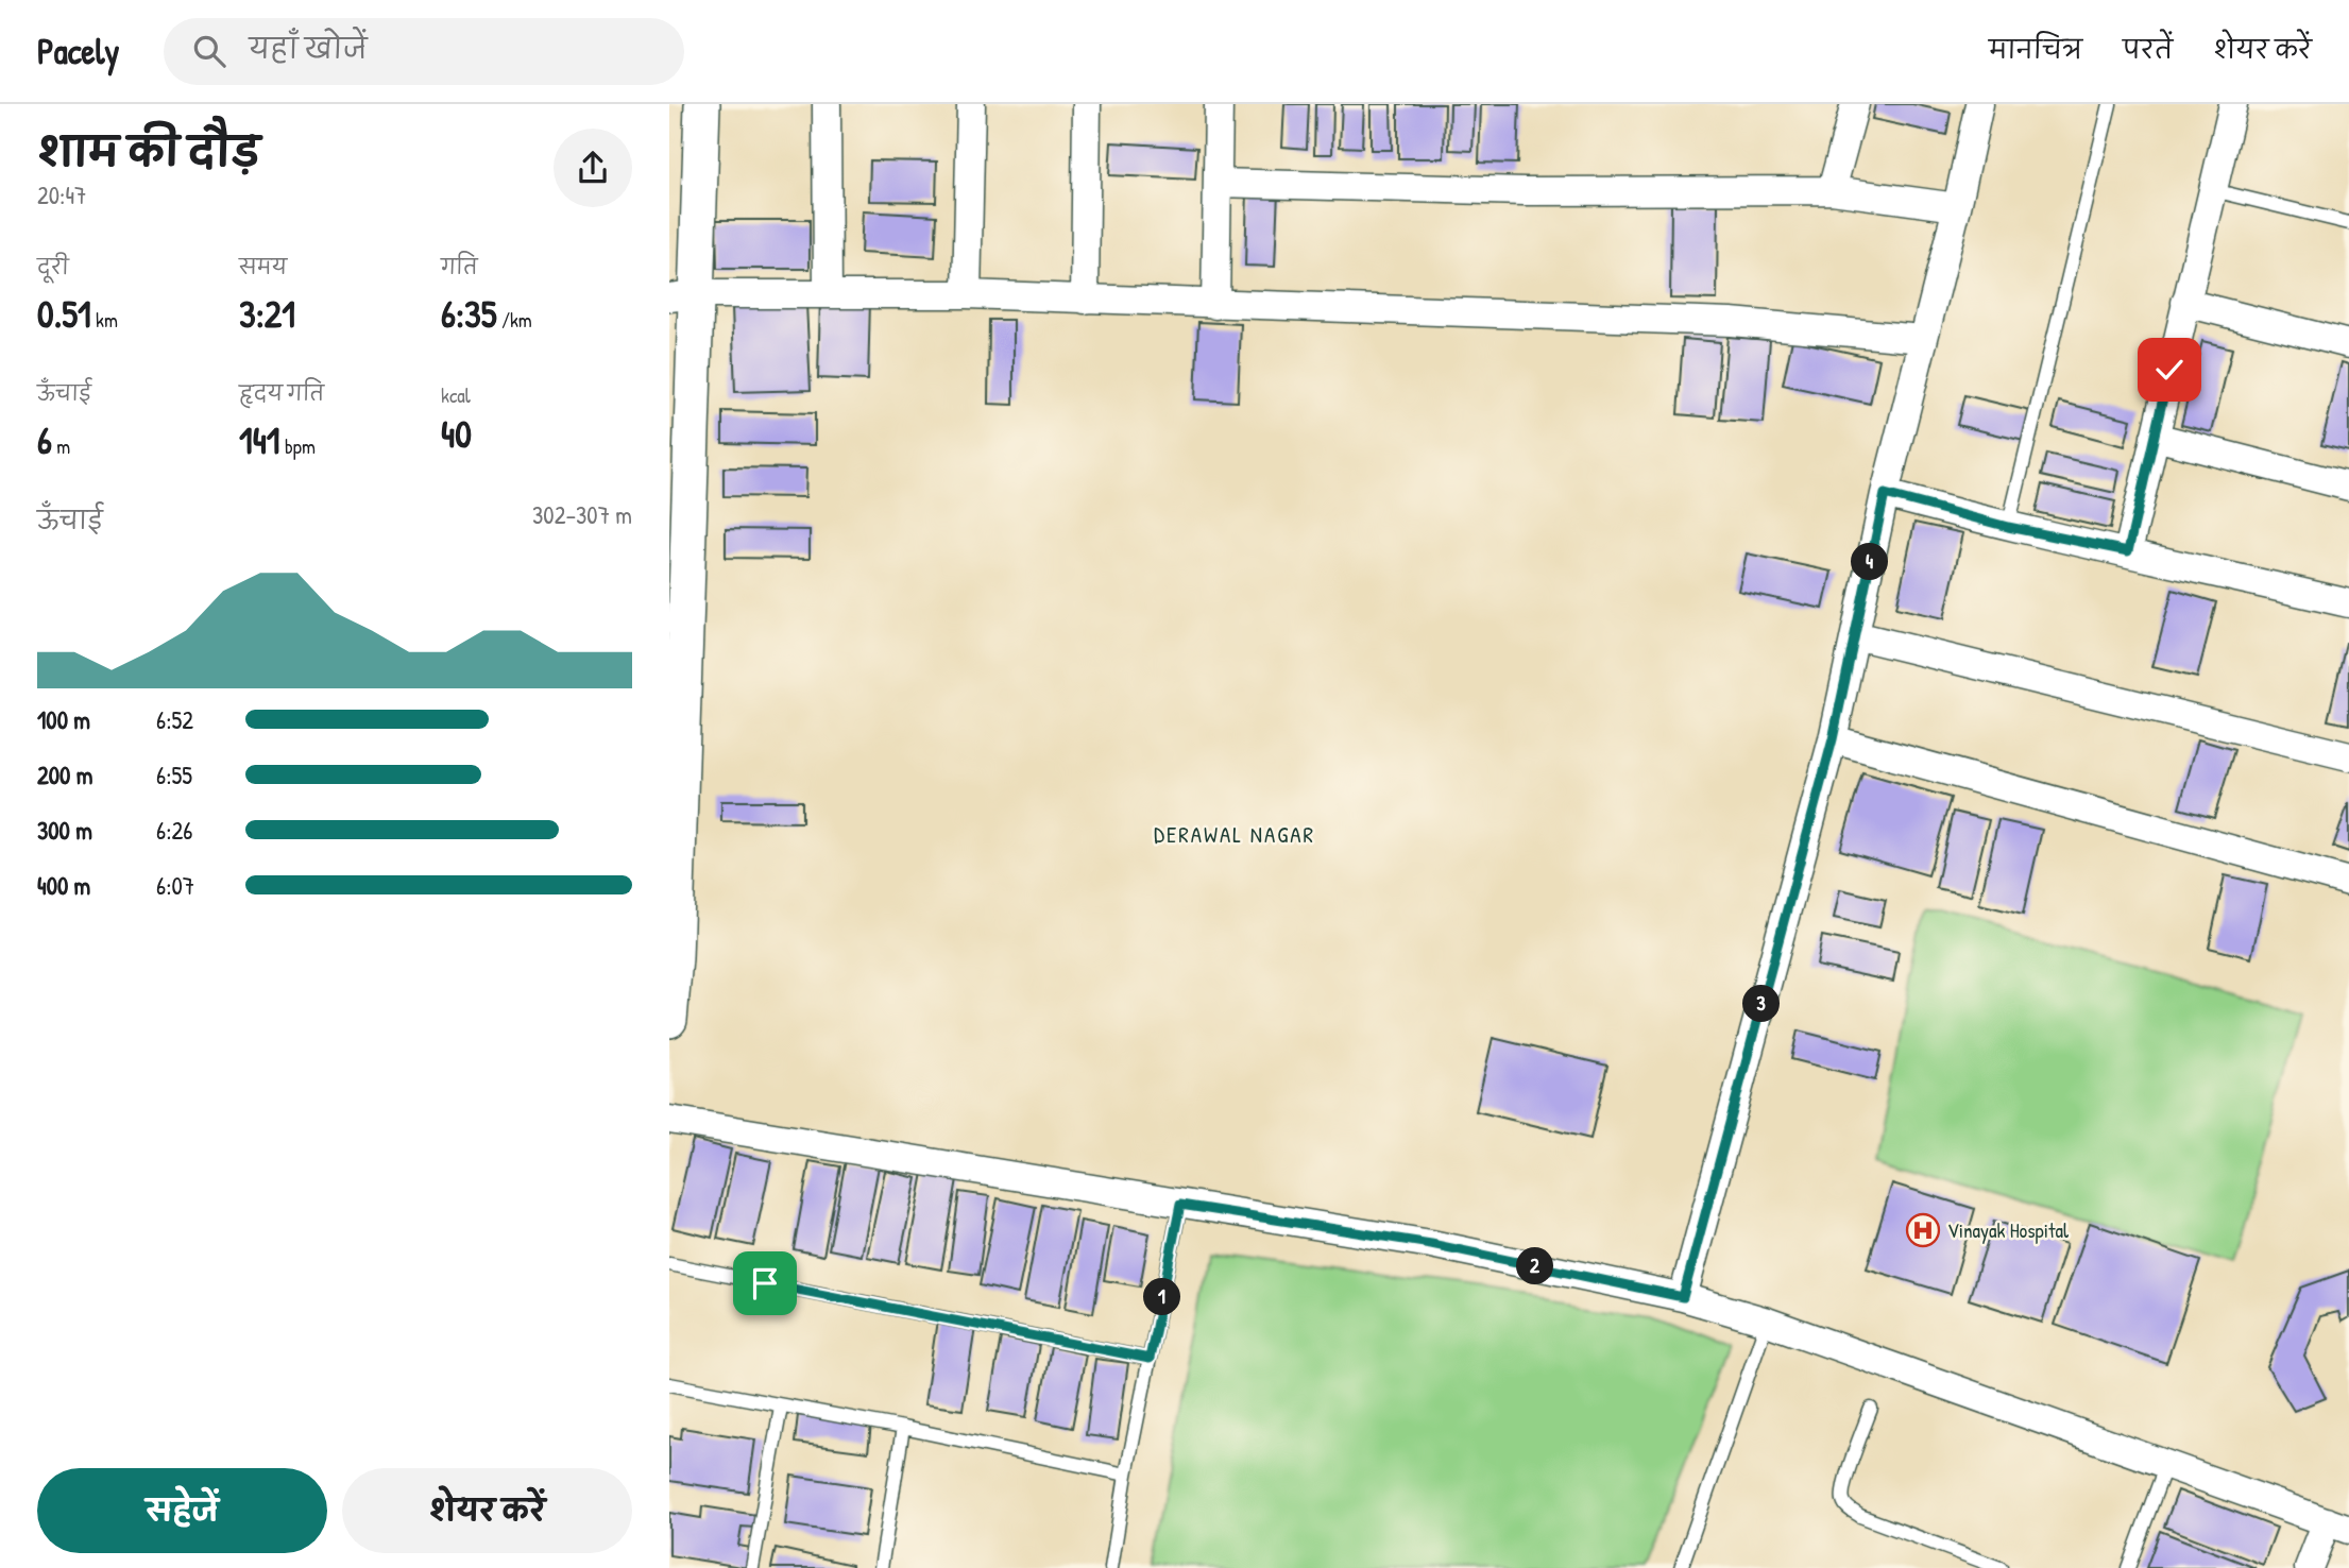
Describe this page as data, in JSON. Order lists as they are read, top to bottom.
{
  "districts": ["DERAWAL NAGAR"],
  "places": {
    "hospital": ["Vinayak Hospital"]
  },
  "page": {
    "header": "Pacely",
    "search": "यहाँ खोजें",
    "nav": ["मानचित्र", "परतें", "शेयर करें"],
    "heading": ["शाम की दौड़", "20:47"],
    "stats": [
      ["दूरी", "0.51 km"],
      ["समय", "3:21"],
      ["गति", "6:35 /km"],
      ["ऊँचाई", "6 m"],
      ["हृदय गति", "141 bpm"],
      ["kcal", "40"]
    ],
    "chart": ["ऊँचाई", "302–307 m"],
    "pins": [
      "4",
      "3",
      "2",
      "1"
    ],
    "list": [
      {
        "name": "100 m",
        "note": "6:52"
      },
      {
        "name": "200 m",
        "note": "6:55"
      },
      {
        "name": "300 m",
        "note": "6:26"
      },
      {
        "name": "400 m",
        "note": "6:07"
      }
    ],
    "buttons": ["सहेजें", "शेयर करें"]
  }
}
